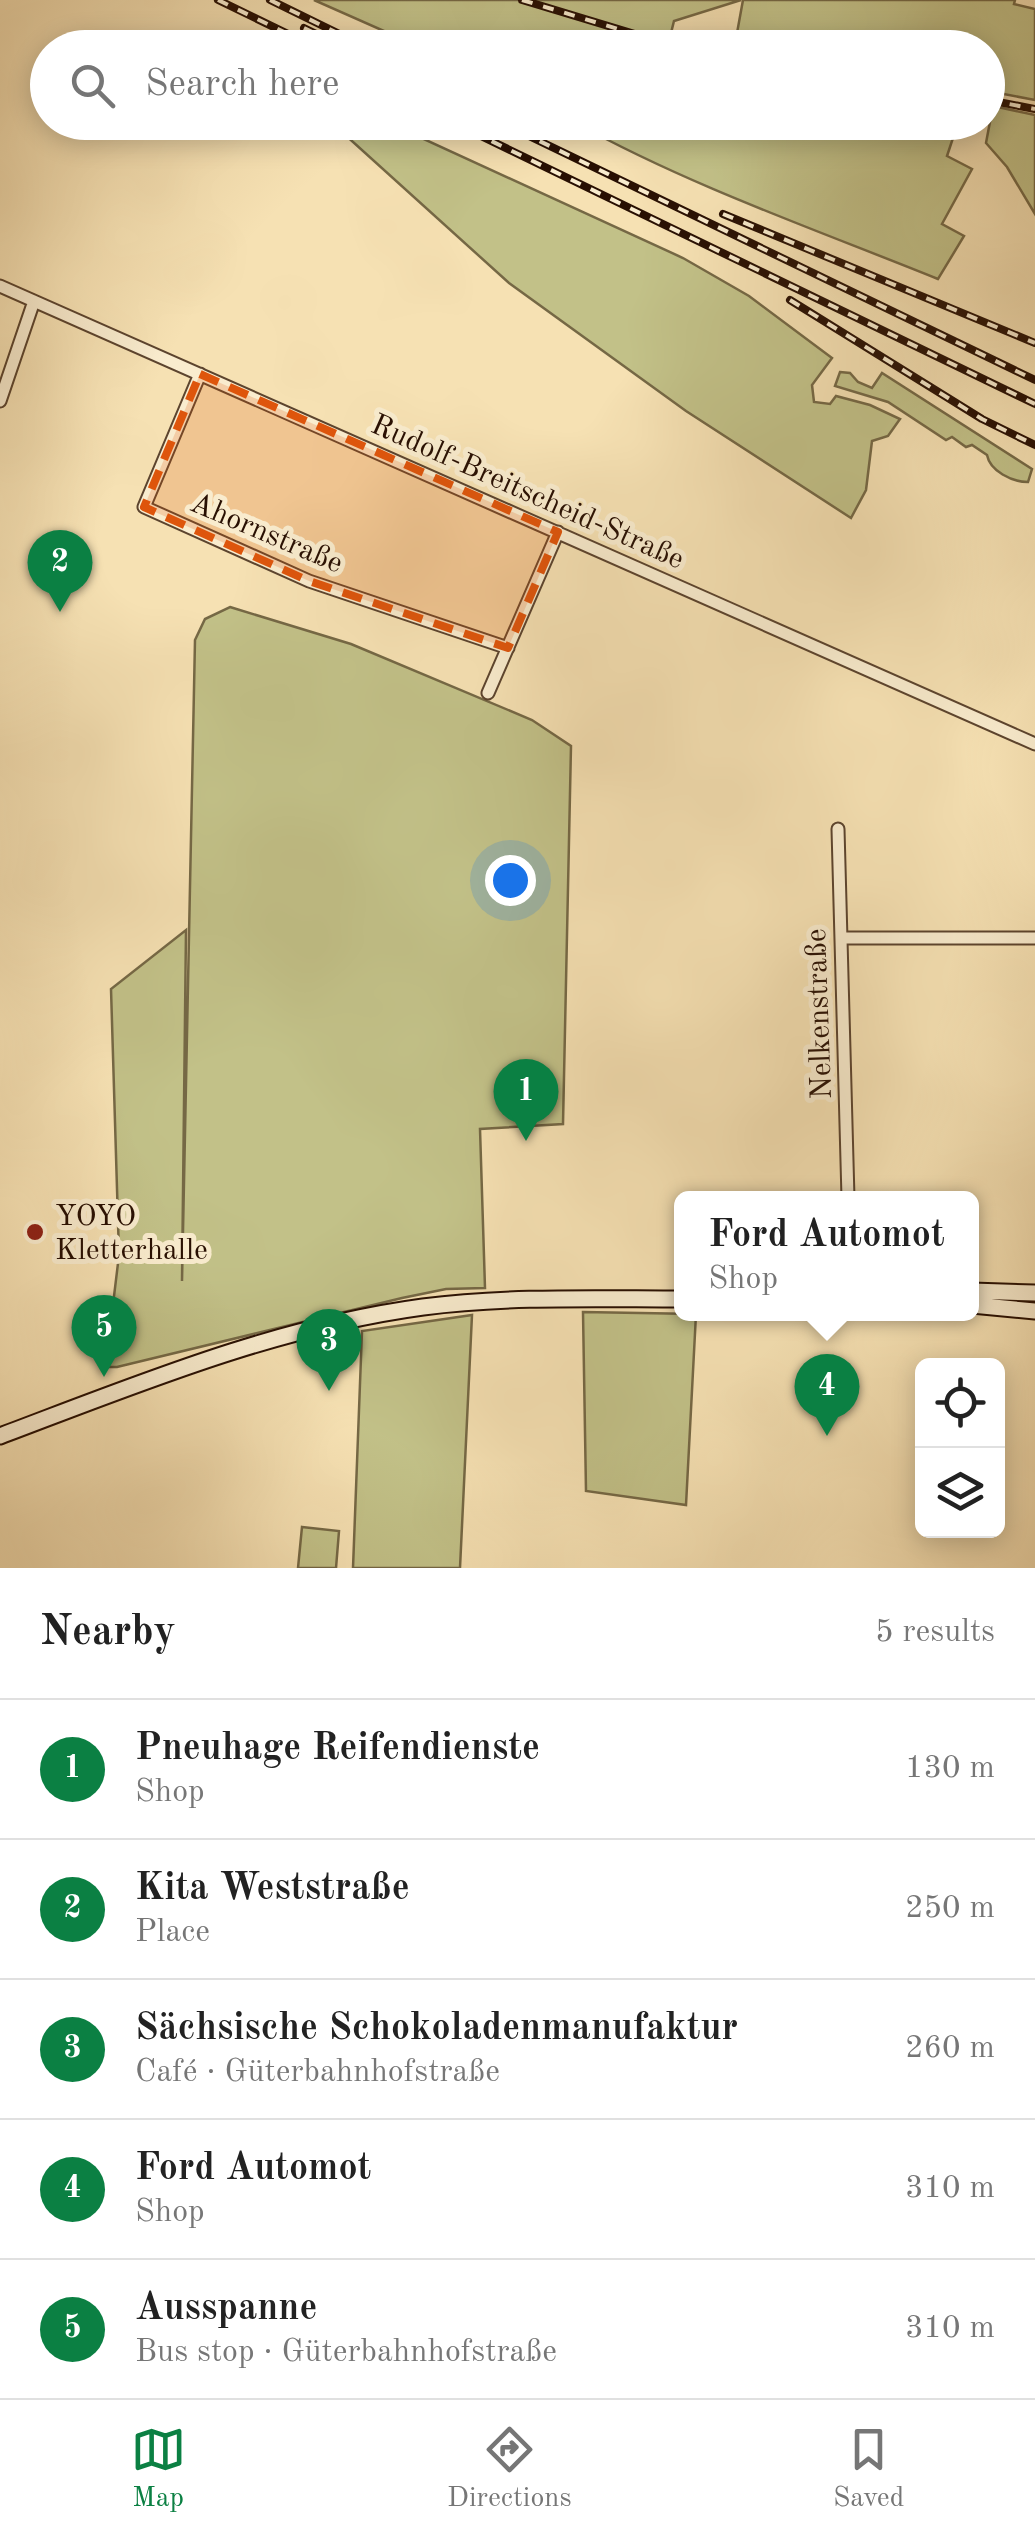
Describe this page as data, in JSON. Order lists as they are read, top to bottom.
{
  "streets": {
    "street": ["Rudolf-Breitscheid-Straße", "Ahornstraße", "Nelkenstraße"]
  },
  "crossings": [
    ["Rudolf-Breitscheid-Straße", "Ahornstraße"]
  ],
  "places": ["YOYO Kletterhalle"],
  "page": {
    "search": "Search here",
    "pins": [
      "2",
      "1",
      "5",
      "3",
      "4"
    ],
    "popup": ["Ford Automot", "Shop"],
    "heading": ["Nearby", "5 results"],
    "list": [
      {
        "mark": "1",
        "name": "Pneuhage Reifendienste",
        "note": "Shop",
        "value": "130 m"
      },
      {
        "mark": "2",
        "name": "Kita Weststraße",
        "note": "Place",
        "value": "250 m"
      },
      {
        "mark": "3",
        "name": "Sächsische Schokoladenmanufaktur",
        "note": "Café · Güterbahnhofstraße",
        "value": "260 m"
      },
      {
        "mark": "4",
        "name": "Ford Automot",
        "note": "Shop",
        "value": "310 m"
      },
      {
        "mark": "5",
        "name": "Ausspanne",
        "note": "Bus stop · Güterbahnhofstraße",
        "value": "310 m"
      }
    ],
    "nav": ["Map", "Directions", "Saved"]
  }
}
